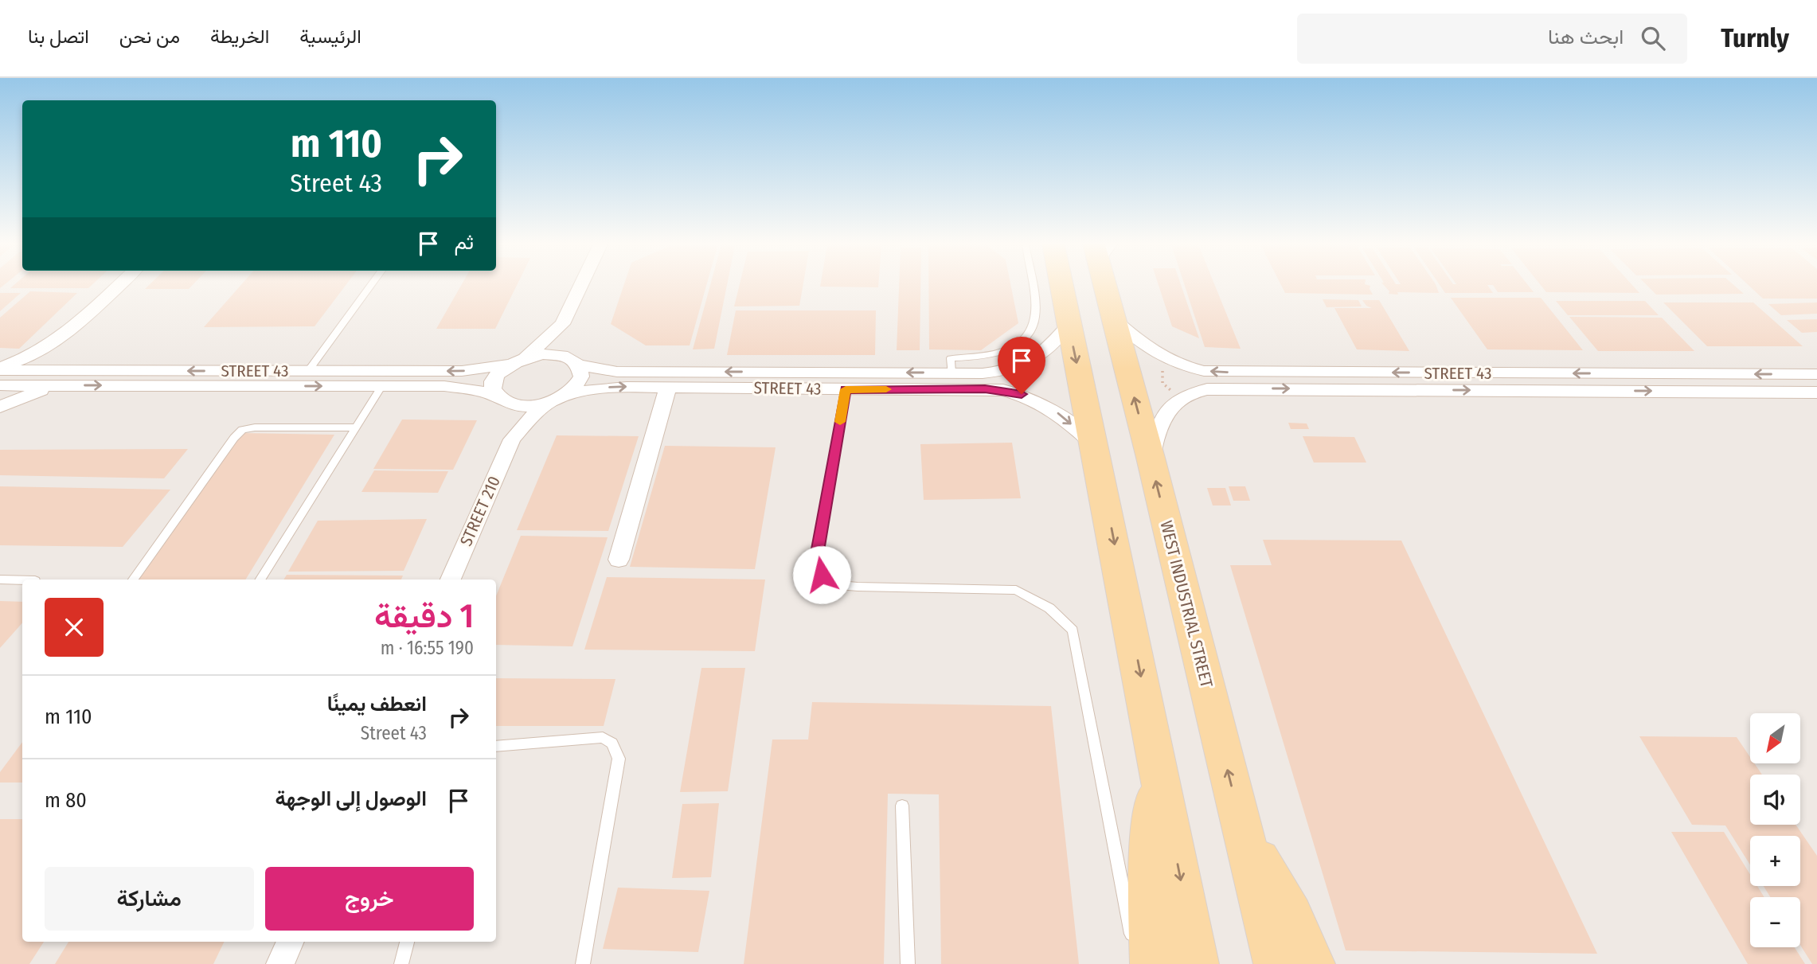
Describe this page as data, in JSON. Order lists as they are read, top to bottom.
{
  "streets": {
    "main road": ["WEST INDUSTRIAL STREET"],
    "street": ["STREET 43", "STREET 210"]
  },
  "crossings": [
    ["STREET 43", "STREET 210"],
    ["STREET 43", "WEST INDUSTRIAL STREET"]
  ],
  "north": "bottom left",
  "page": {
    "header": "Turnly",
    "search": "ابحث هنا",
    "nav": [
      "الرئيسية",
      "الخريطة",
      "من نحن",
      "اتصل بنا"
    ],
    "turn": ["110 m", "Street 43"],
    "then": "ثم",
    "heading": ["1 دقيقة", "190 m · 16:55"],
    "list": [
      {
        "name": "انعطف يمينًا",
        "note": "Street 43",
        "value": "110 m"
      },
      {
        "name": "الوصول إلى الوجهة",
        "value": "80 m"
      }
    ],
    "map_buttons": ["+", "−"],
    "buttons": ["خروج", "مشاركة"]
  }
}
